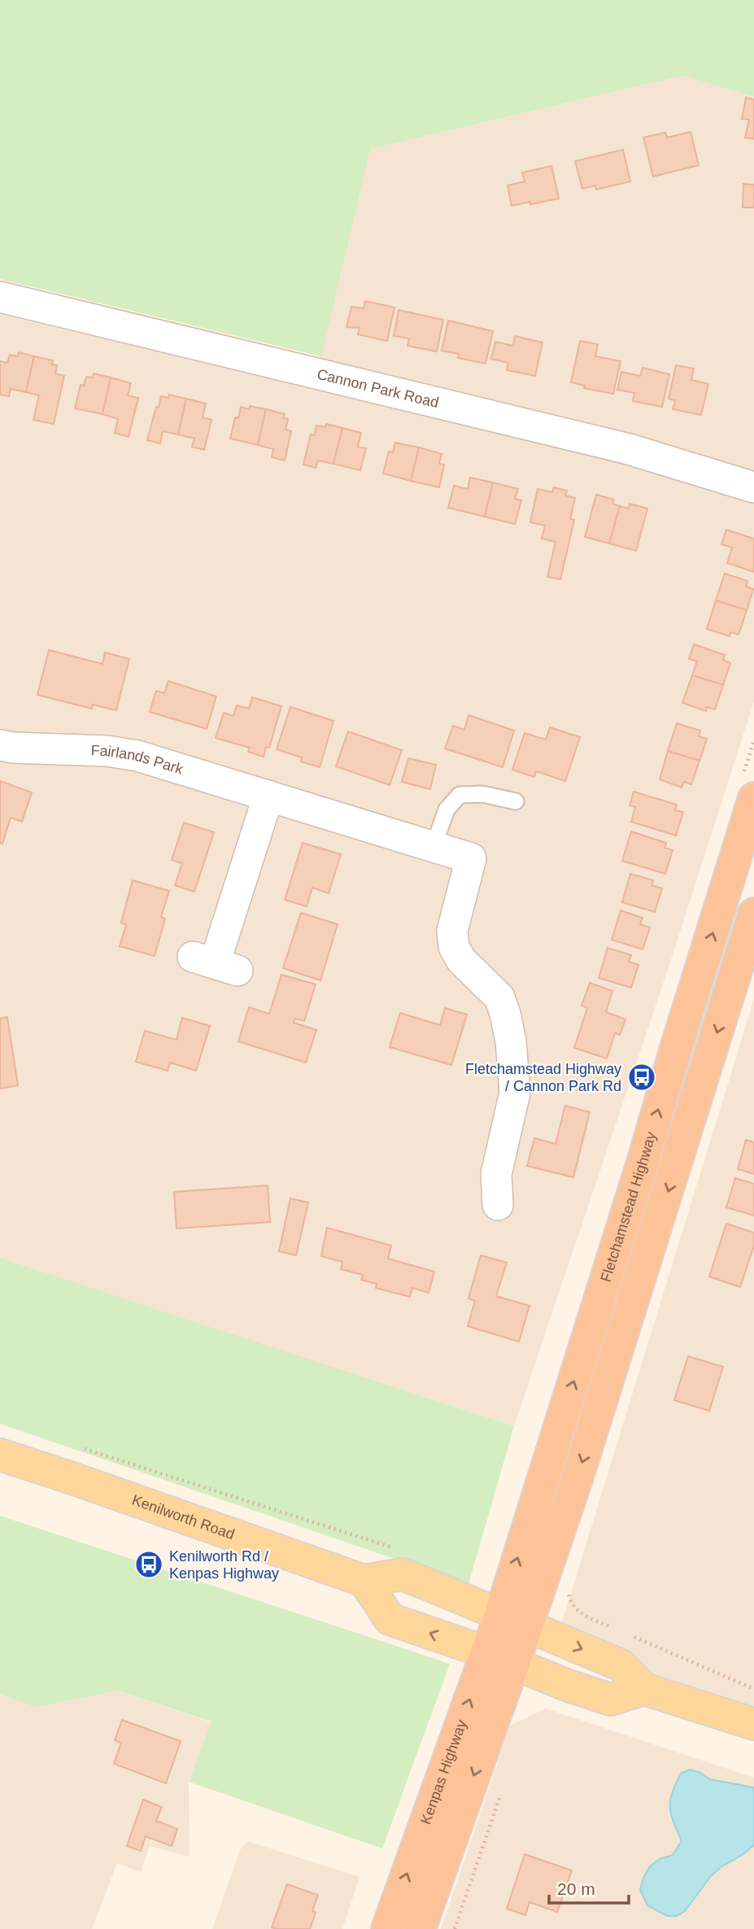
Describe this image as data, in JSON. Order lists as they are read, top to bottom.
{
  "streets": {
    "highway": ["Fletchamstead Highway", "Kenpas Highway"],
    "main road": ["Kenilworth Road"],
    "street": ["Cannon Park Road", "Fairlands Park"]
  },
  "crossings": [
    ["Fletchamstead Highway", "Kenilworth Road"],
    ["Fletchamstead Highway", "Kenpas Highway"],
    ["Kenilworth Road", "Kenpas Highway"]
  ],
  "places": {
    "bus stop": ["Fletchamstead Highway / Cannon Park Rd", "Kenilworth Rd / Kenpas Highway"]
  },
  "scale_bar": "20 m"
}
